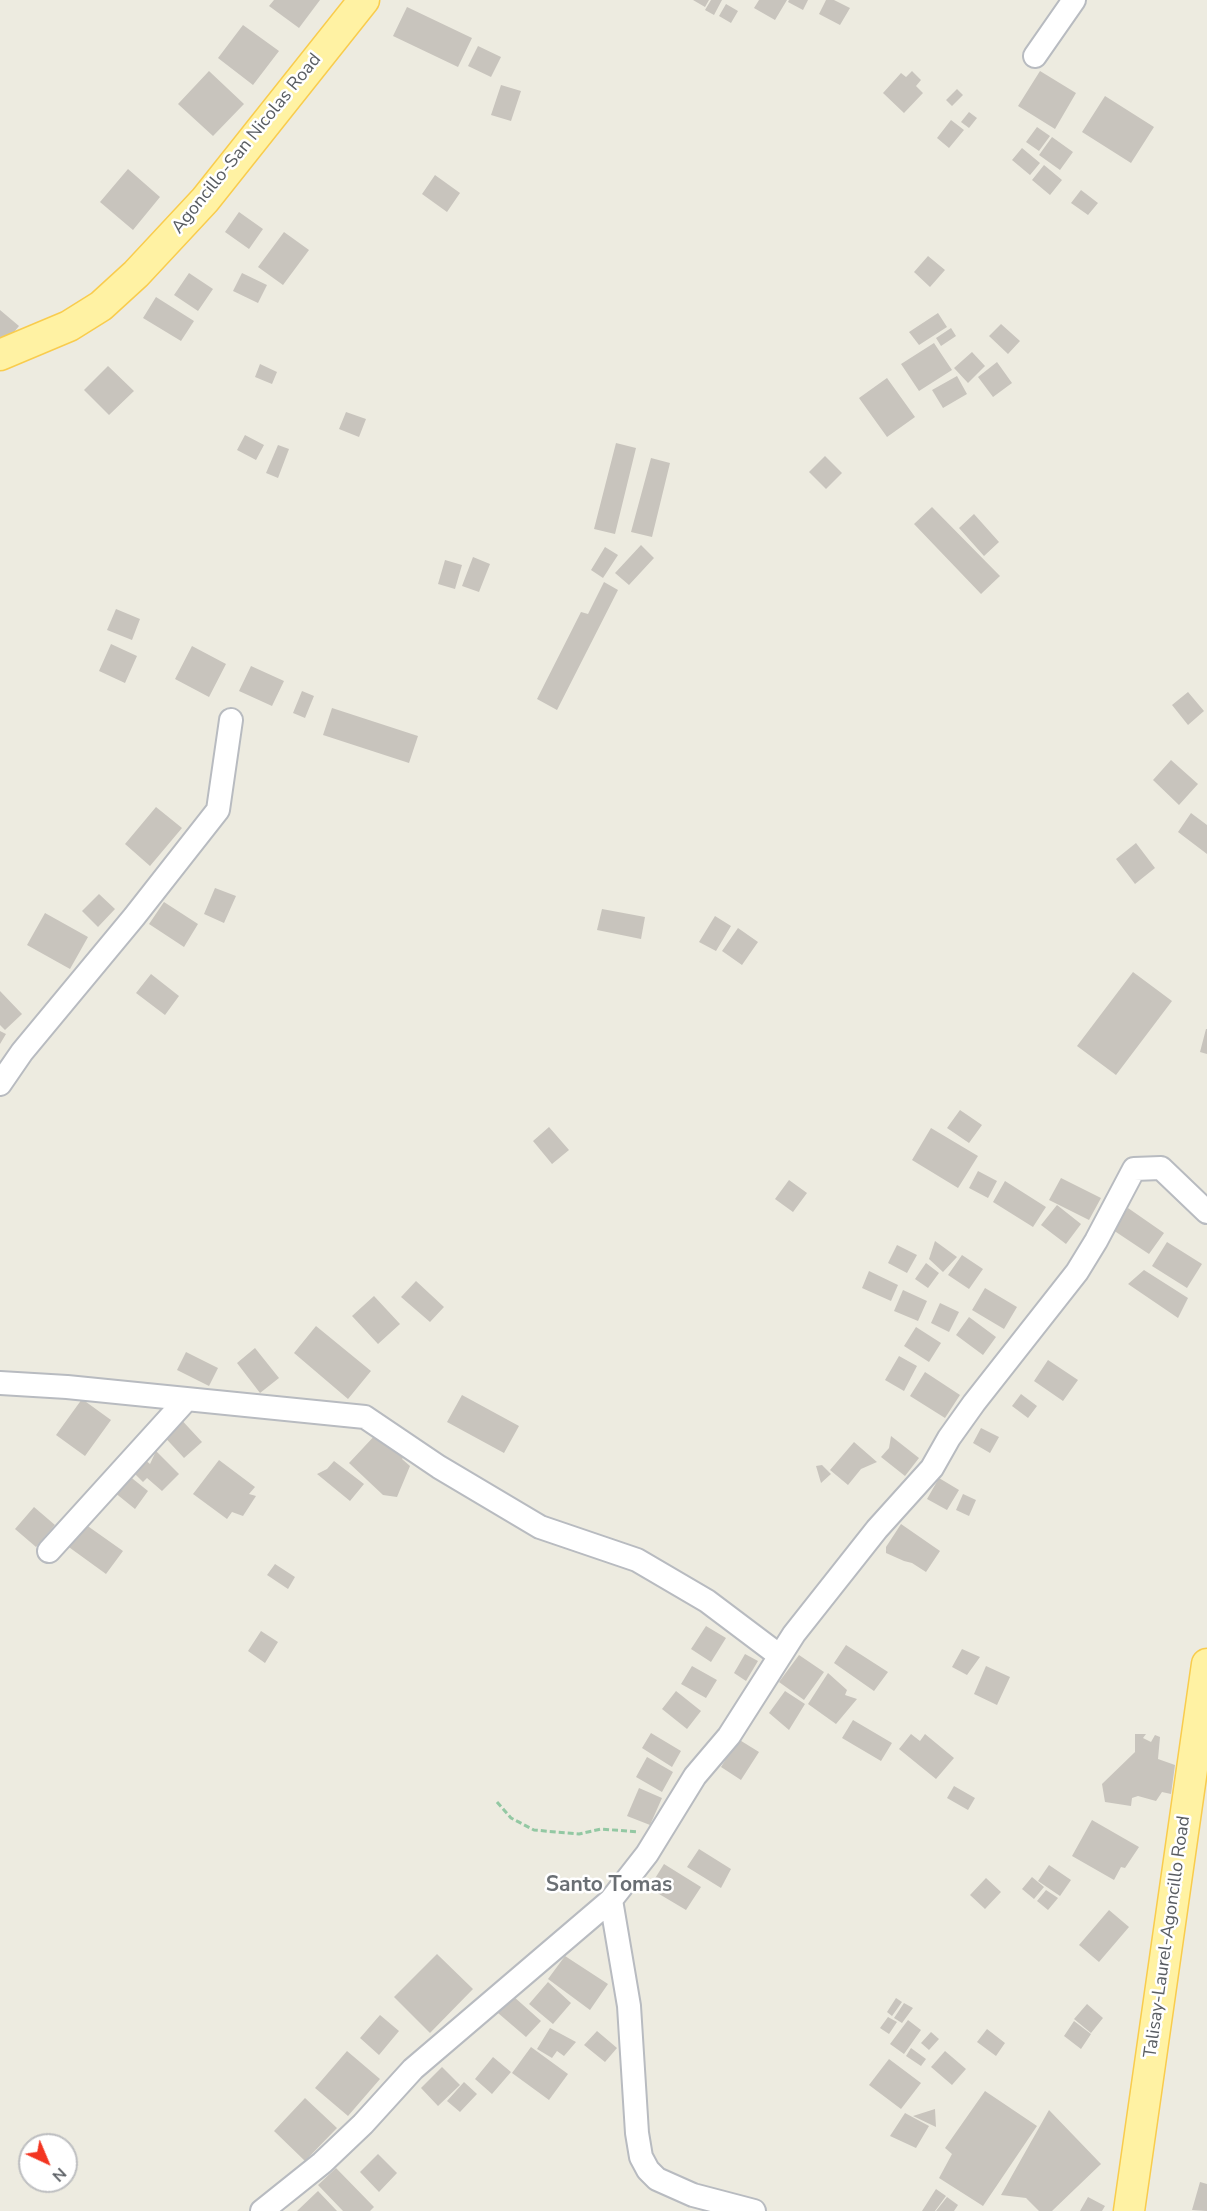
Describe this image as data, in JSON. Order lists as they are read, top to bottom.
{
  "streets": {
    "main road": ["Agoncillo-San Nicolas Road", "Talisay-Laurel-Agoncillo Road"]
  },
  "districts": ["Santo Tomas"],
  "north": "bottom right"
}
